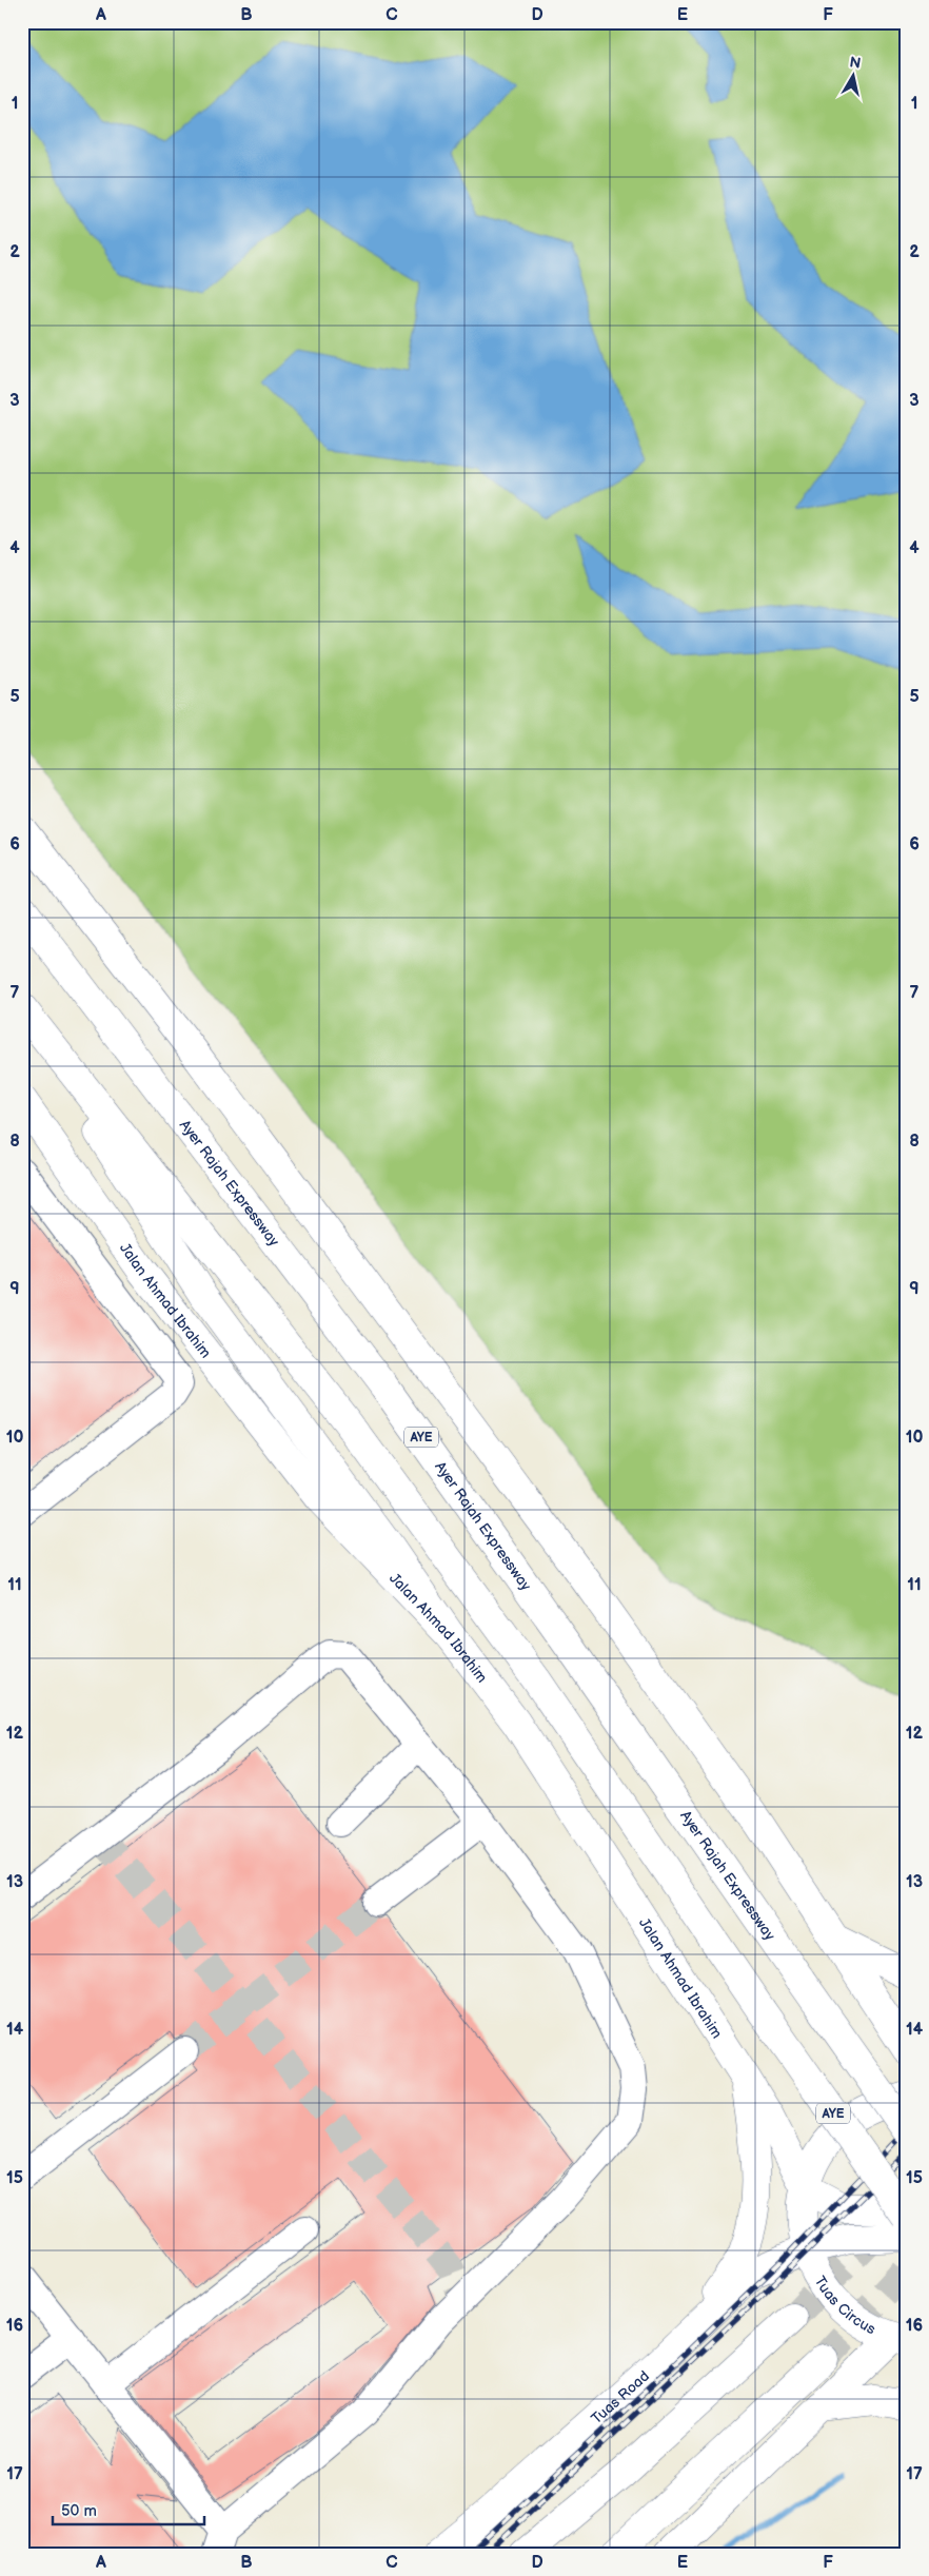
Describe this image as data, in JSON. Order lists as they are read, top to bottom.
{
  "streets": {
    "main road": [
      "Ayer Rajah Expressway",
      "Jalan Ahmad Ibrahim",
      "AYE",
      "Tuas Circus",
      "Tuas Road"
    ]
  },
  "crossings": [
    ["Jalan Ahmad Ibrahim", "Tuas Circus"],
    ["Tuas Circus", "Tuas Road"]
  ],
  "scale_bar": "50 m",
  "north": "top",
  "grid": {
    "columns": [
      "A",
      "B",
      "C",
      "D",
      "E",
      "F"
    ],
    "rows": [
      "1",
      "2",
      "3",
      "4",
      "5",
      "6",
      "7",
      "8",
      "9",
      "10",
      "11",
      "12",
      "13",
      "14",
      "15",
      "16",
      "17"
    ]
  }
}
